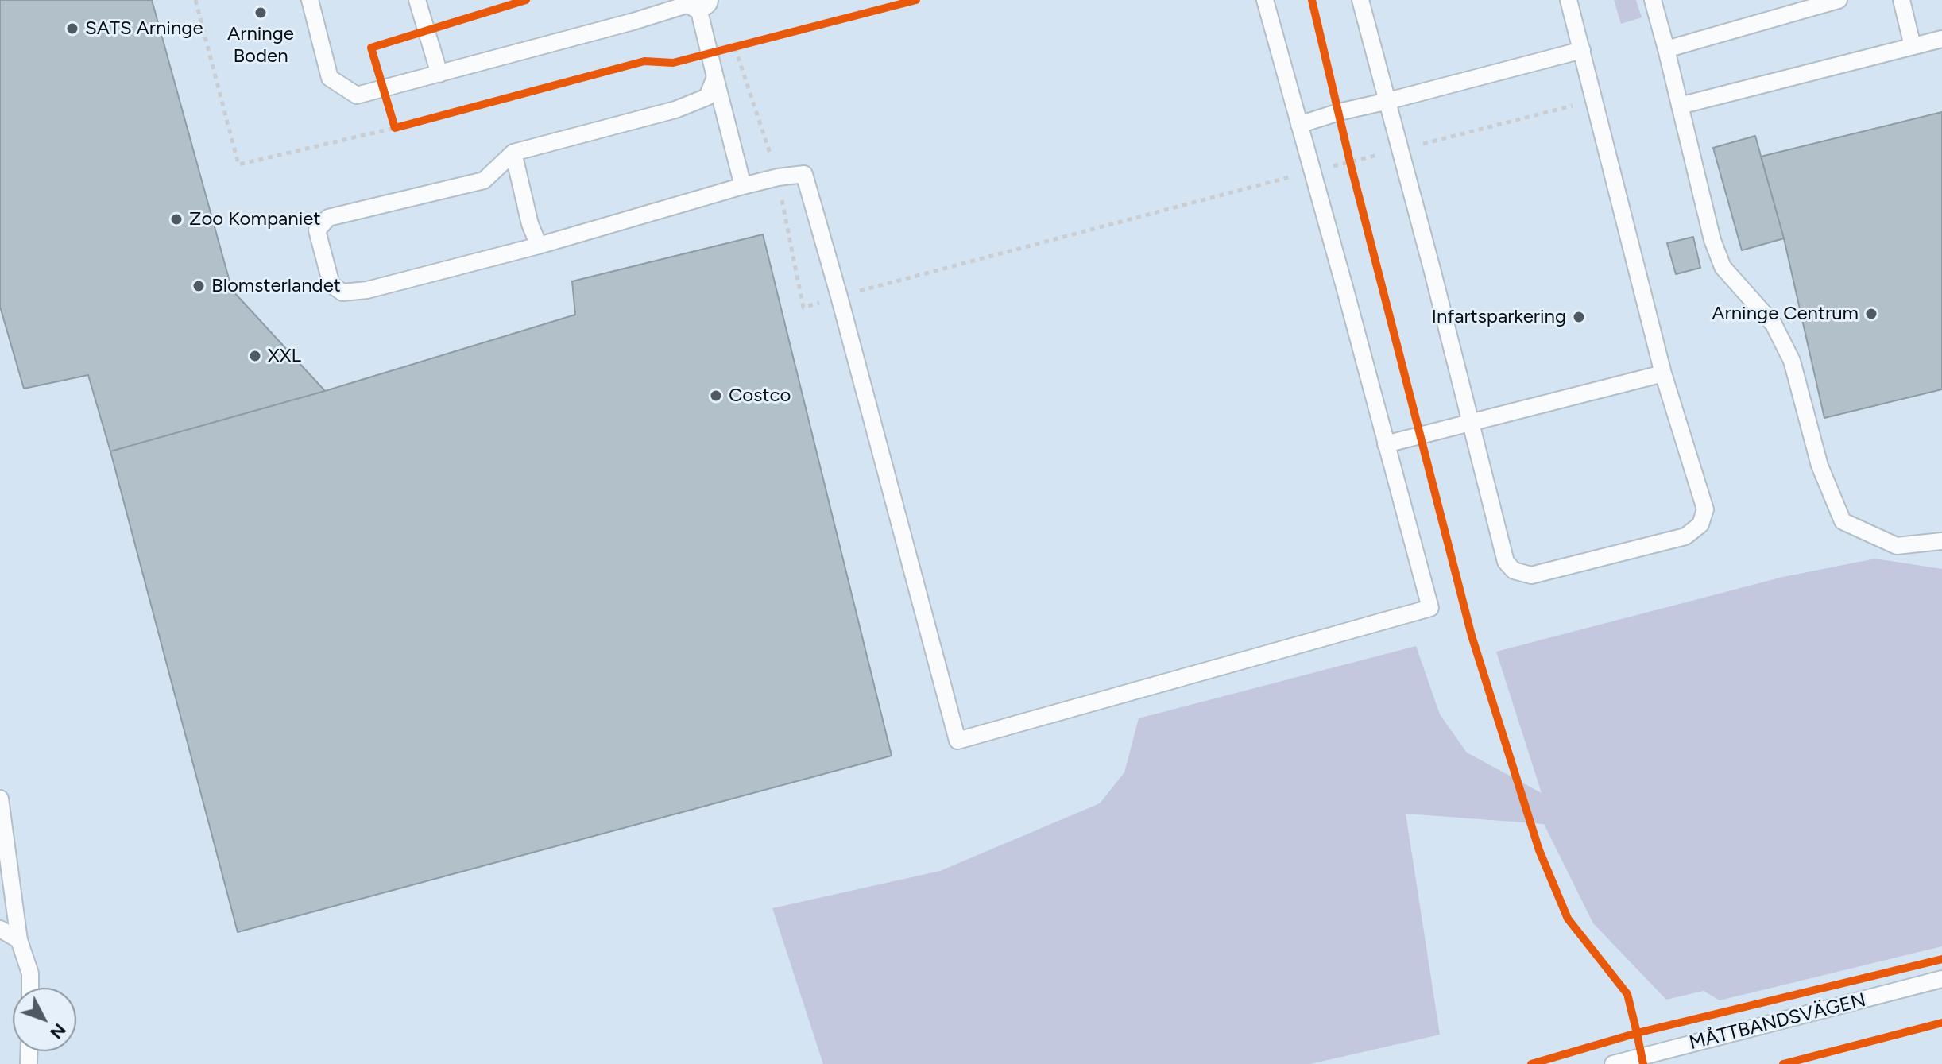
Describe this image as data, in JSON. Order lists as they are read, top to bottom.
{
  "streets": {
    "lane": ["MÅTTBANDSVÄGEN"]
  },
  "places": [
    "Arninge Boden",
    "SATS Arninge",
    "Zoo Kompaniet",
    "Blomsterlandet",
    "Arninge Centrum",
    "Infartsparkering",
    "XXL",
    "Costco"
  ],
  "north": "bottom right"
}
